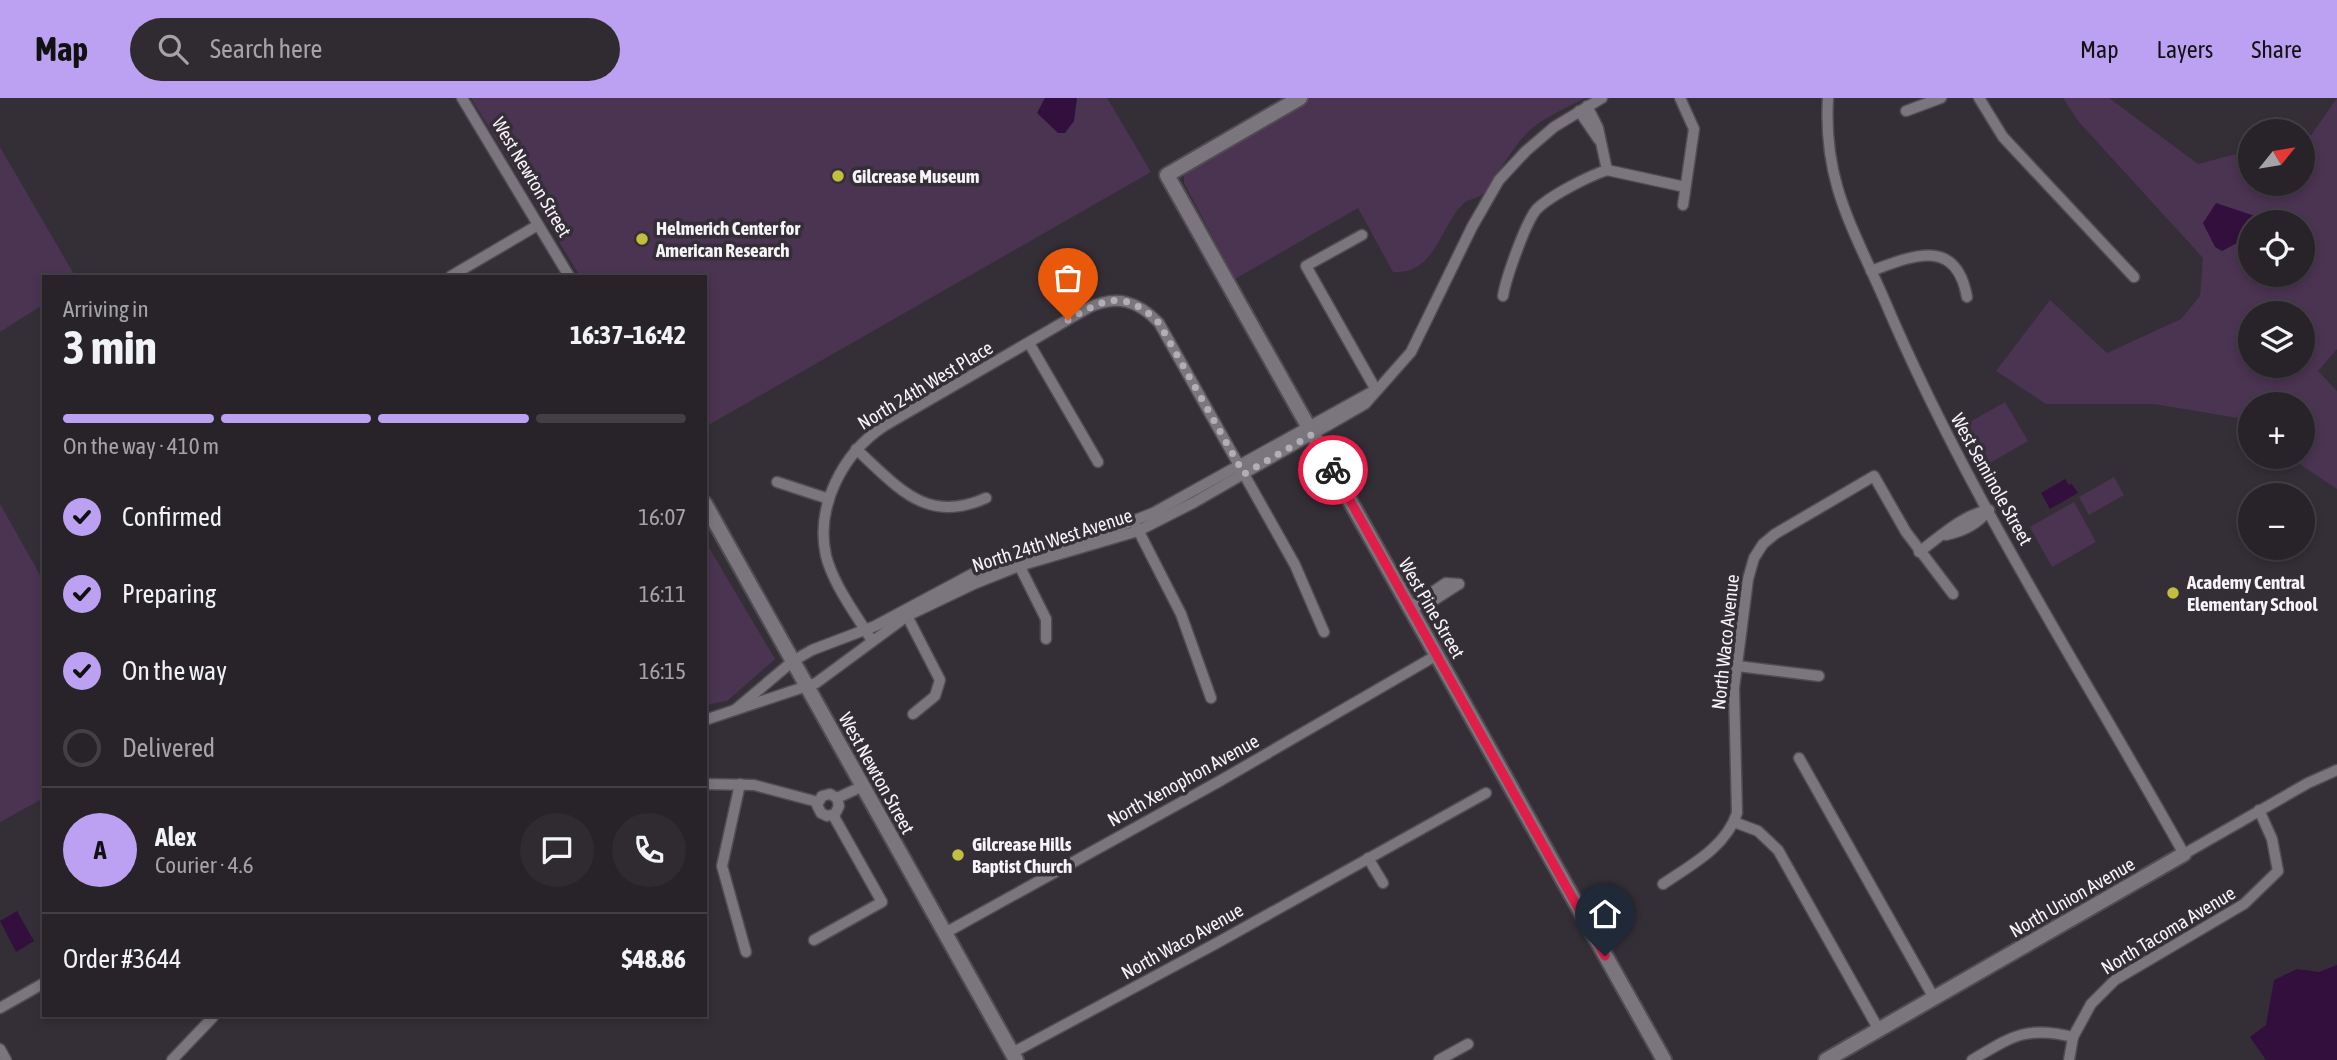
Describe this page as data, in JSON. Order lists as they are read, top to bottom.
{
  "streets": {
    "street": [
      "West Newton Street",
      "North 24th West Place",
      "West Seminole Street",
      "North 24th West Avenue",
      "West Pine Street",
      "North Waco Avenue",
      "North Xenophon Avenue",
      "North Union Avenue",
      "North Tacoma Avenue"
    ]
  },
  "crossings": [
    ["West Newton Street", "North 24th West Avenue"],
    ["West Newton Street", "North Waco Avenue"],
    ["West Newton Street", "North Xenophon Avenue"],
    ["North 24th West Place", "North 24th West Avenue"],
    ["West Seminole Street", "North Union Avenue"],
    ["North 24th West Avenue", "West Pine Street"],
    ["West Pine Street", "North Xenophon Avenue"],
    ["North Union Avenue", "North Tacoma Avenue"]
  ],
  "places": [
    "Gilcrease Museum",
    "Helmerich Center for American Research",
    "Academy Central Elementary School",
    "Gilcrease Hills Baptist Church"
  ],
  "north": "top right",
  "page": {
    "header": "Map",
    "search": "Search here",
    "nav": ["Map", "Layers", "Share"],
    "map_buttons": ["+", "−"],
    "heading": ["3 min", "Arriving in", "16:37–16:42"],
    "panel": [
      "Alex",
      "Courier · 4.6",
      "Order #3644",
      "$48.86"
    ],
    "bar": "On the way · 410 m",
    "list": [
      ["Confirmed", "16:07"],
      ["Preparing", "16:11"],
      ["On the way", "16:15"],
      "Delivered"
    ],
    "round": "A"
  }
}
